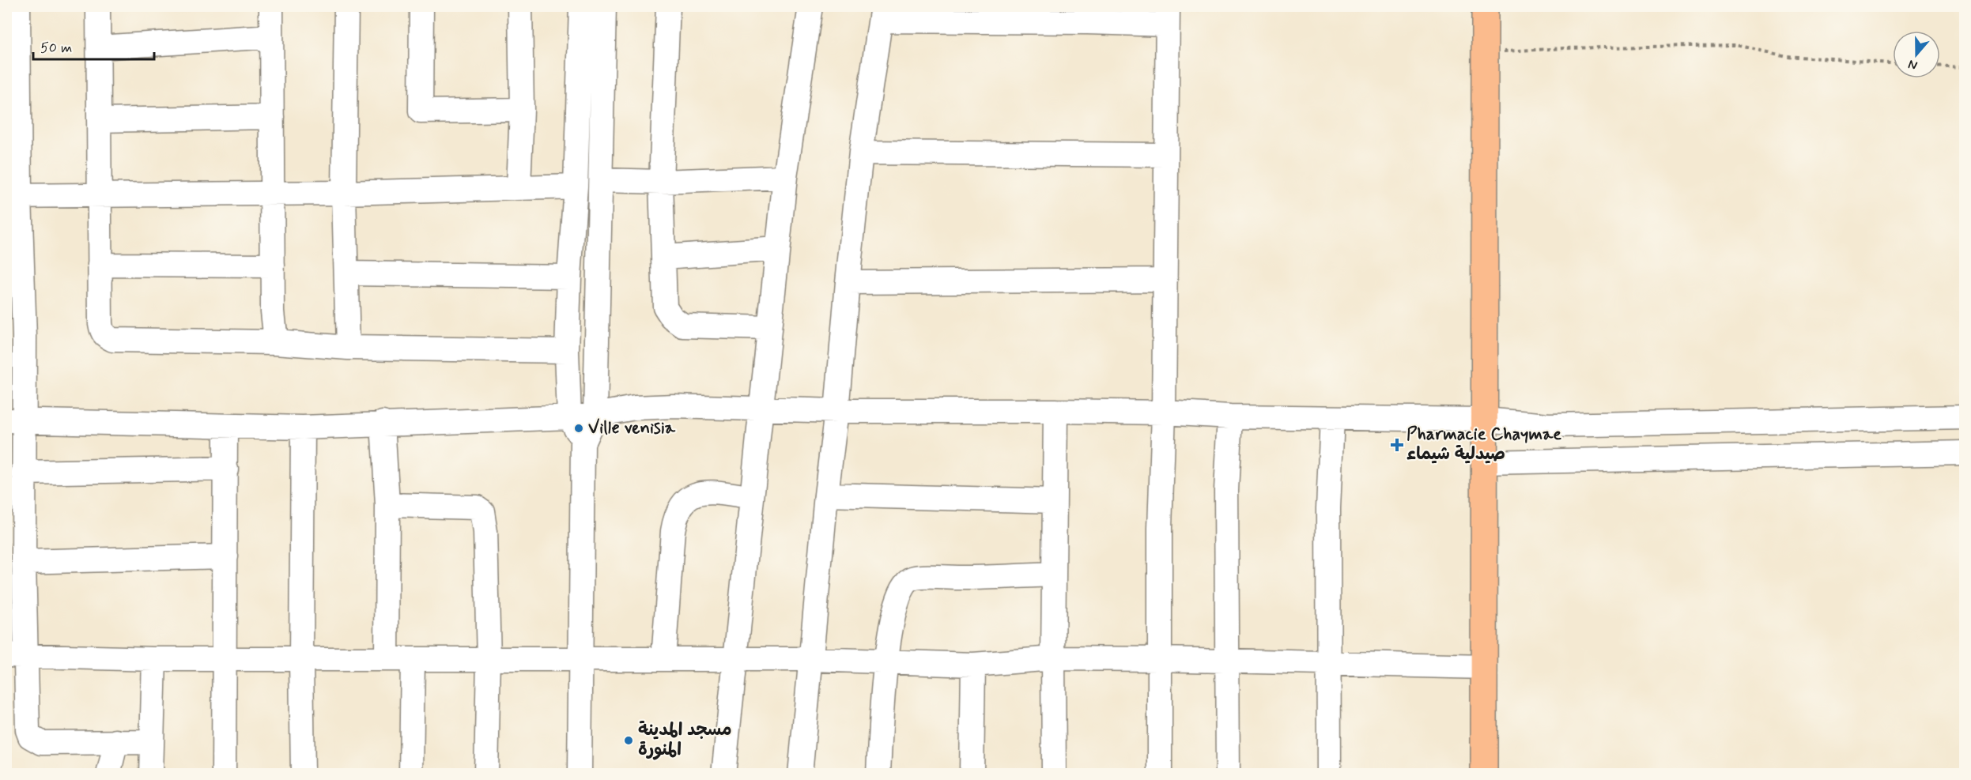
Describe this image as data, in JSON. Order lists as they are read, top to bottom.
{
  "places": {
    "other": ["Ville venisia", "مسجد المدينة المنورة"],
    "health": ["Pharmacie Chaymae صيدلية شيماء"]
  },
  "scale_bar": "50 m",
  "north": "bottom"
}
